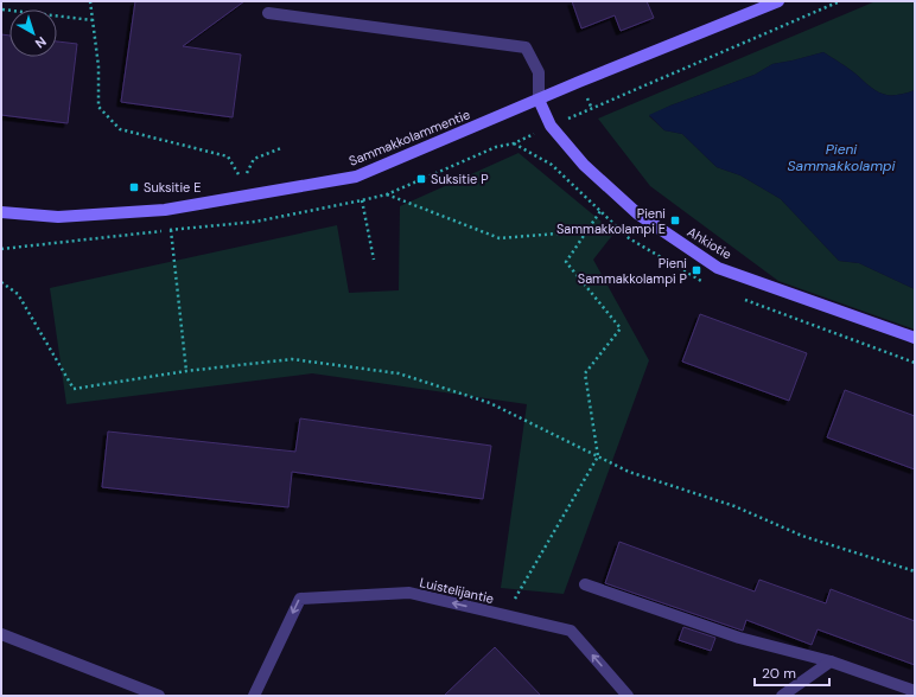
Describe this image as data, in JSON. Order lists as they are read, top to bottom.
{
  "streets": {
    "street": ["Sammakkolammentie", "Ahkiotie", "Luistelijantie"]
  },
  "crossings": [
    ["Sammakkolammentie", "Ahkiotie"]
  ],
  "water": ["Pieni Sammakkolampi"],
  "places": {
    "transit": [
      "Suksitie P",
      "Suksitie E",
      "Pieni Sammakkolampi E",
      "Pieni Sammakkolampi P"
    ]
  },
  "scale_bar": "20 m",
  "north": "bottom right"
}
